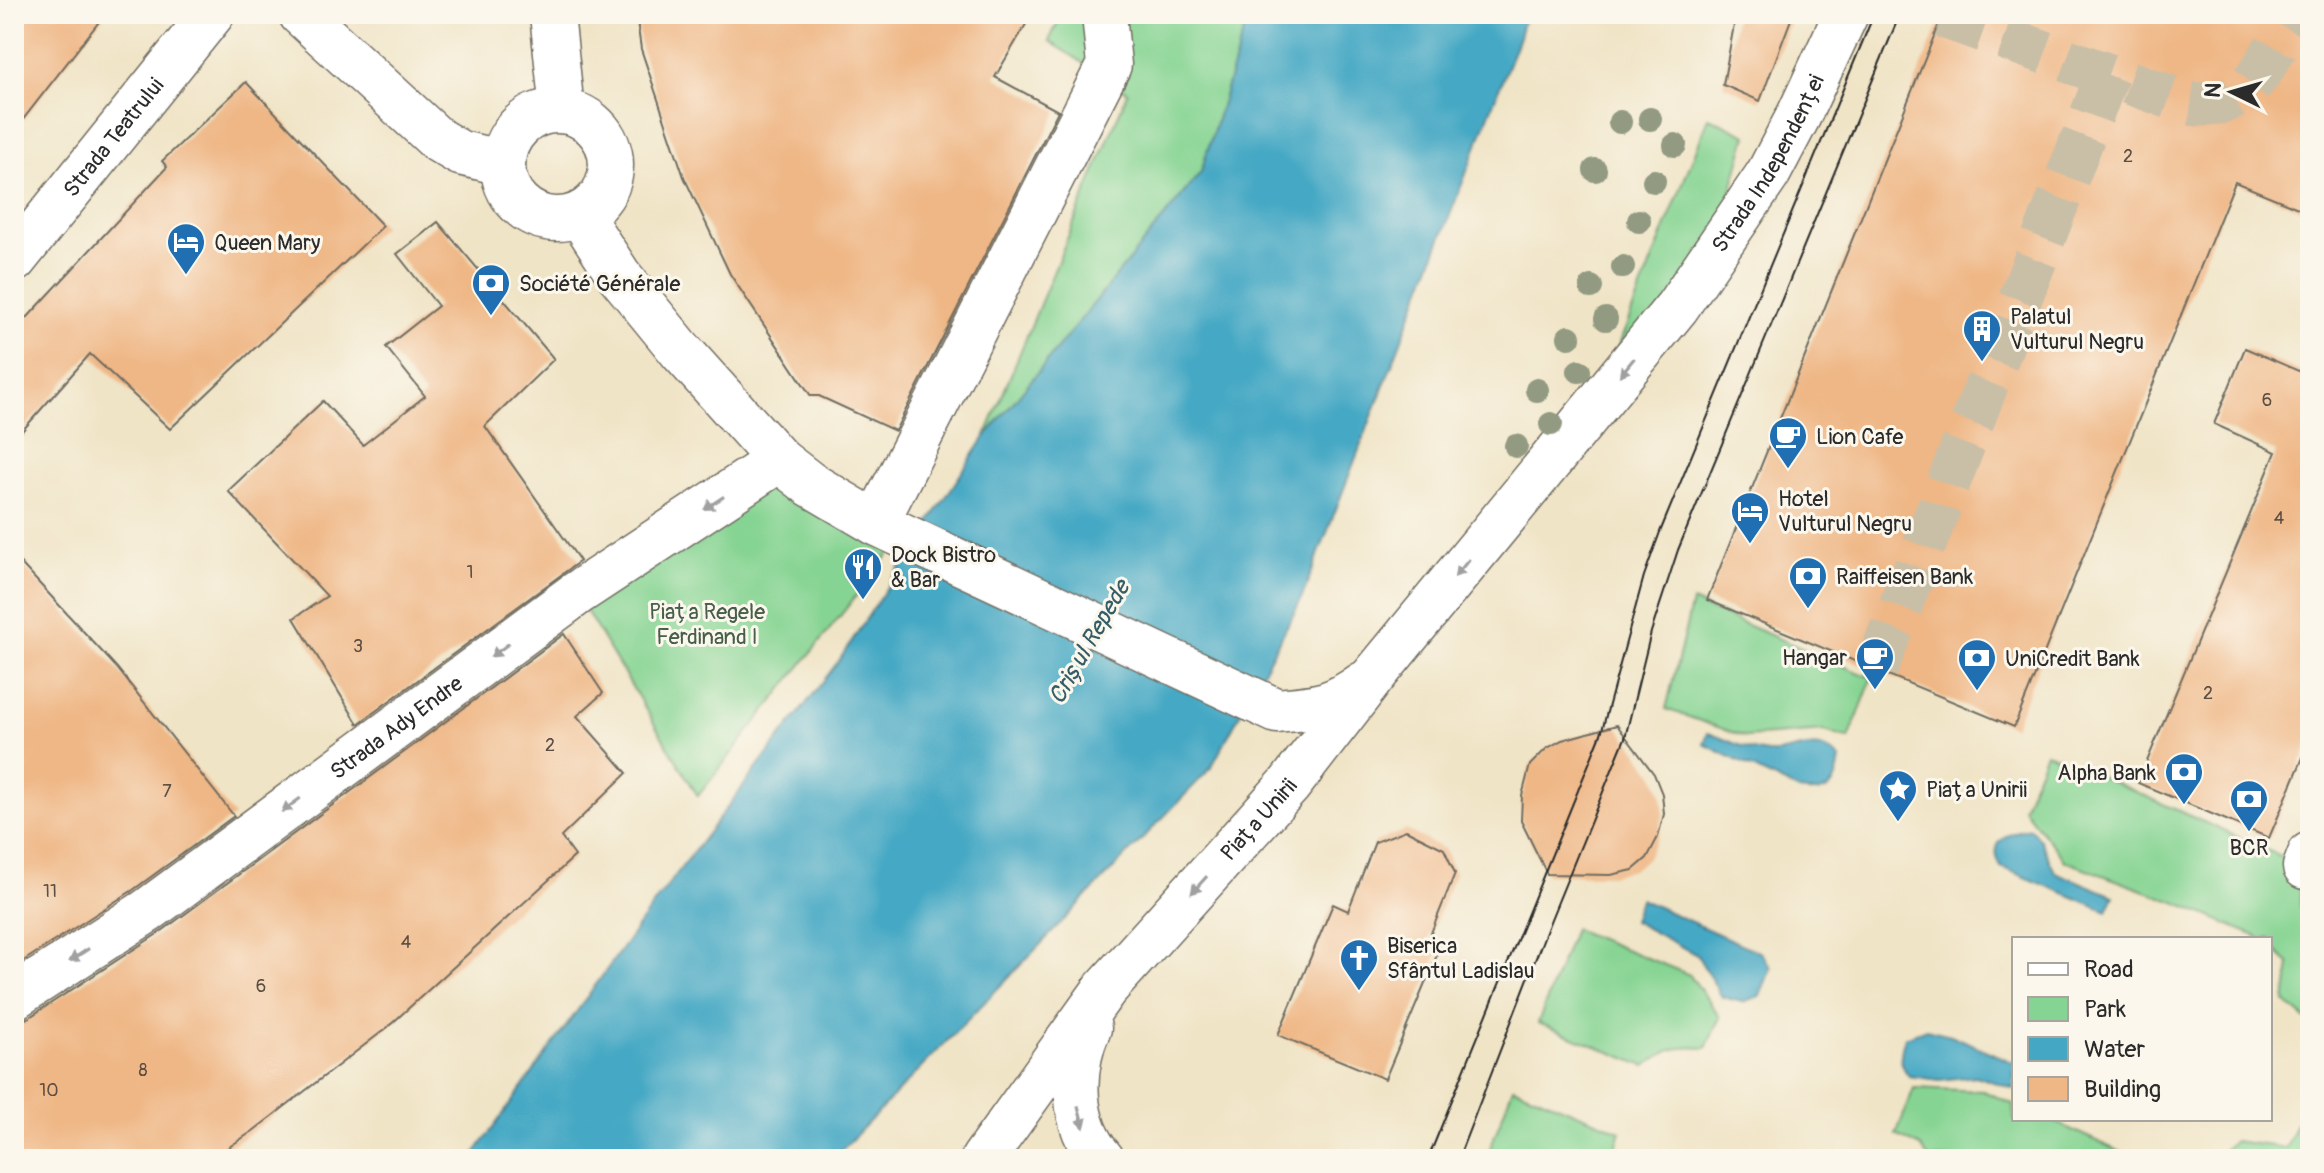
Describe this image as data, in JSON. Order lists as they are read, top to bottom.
{
  "streets": {
    "street": [
      "Strada Teatrului",
      "Strada Independenței",
      "Strada Ady Endre",
      "Piața Unirii"
    ]
  },
  "crossings": [
    ["Strada Independenței", "Piața Unirii"]
  ],
  "one_way": ["Strada Ady Endre", "Piața Unirii"],
  "water": ["Crișul Repede"],
  "parks": ["Piața Regele Ferdinand I"],
  "places": {
    "hotel": ["Queen Mary", "Hotel Vulturul Negru"],
    "bank": [
      "Société Générale",
      "Raiffeisen Bank",
      "UniCredit Bank",
      "Alpha Bank",
      "BCR"
    ],
    "building": ["Palatul Vulturul Negru"],
    "cafe": ["Lion Cafe", "Hangar"],
    "restaurant": ["Dock Bistro & Bar"],
    "place": ["Piața Unirii"],
    "church": ["Biserica Sfântul Ladislau"]
  },
  "house_numbers": [
    "2",
    "6",
    "4",
    "1",
    "3",
    "2",
    "2",
    "7",
    "11",
    "4",
    "6",
    "8",
    "10"
  ],
  "legend": [
    "Road",
    "Park",
    "Water",
    "Building"
  ],
  "north": "left"
}
